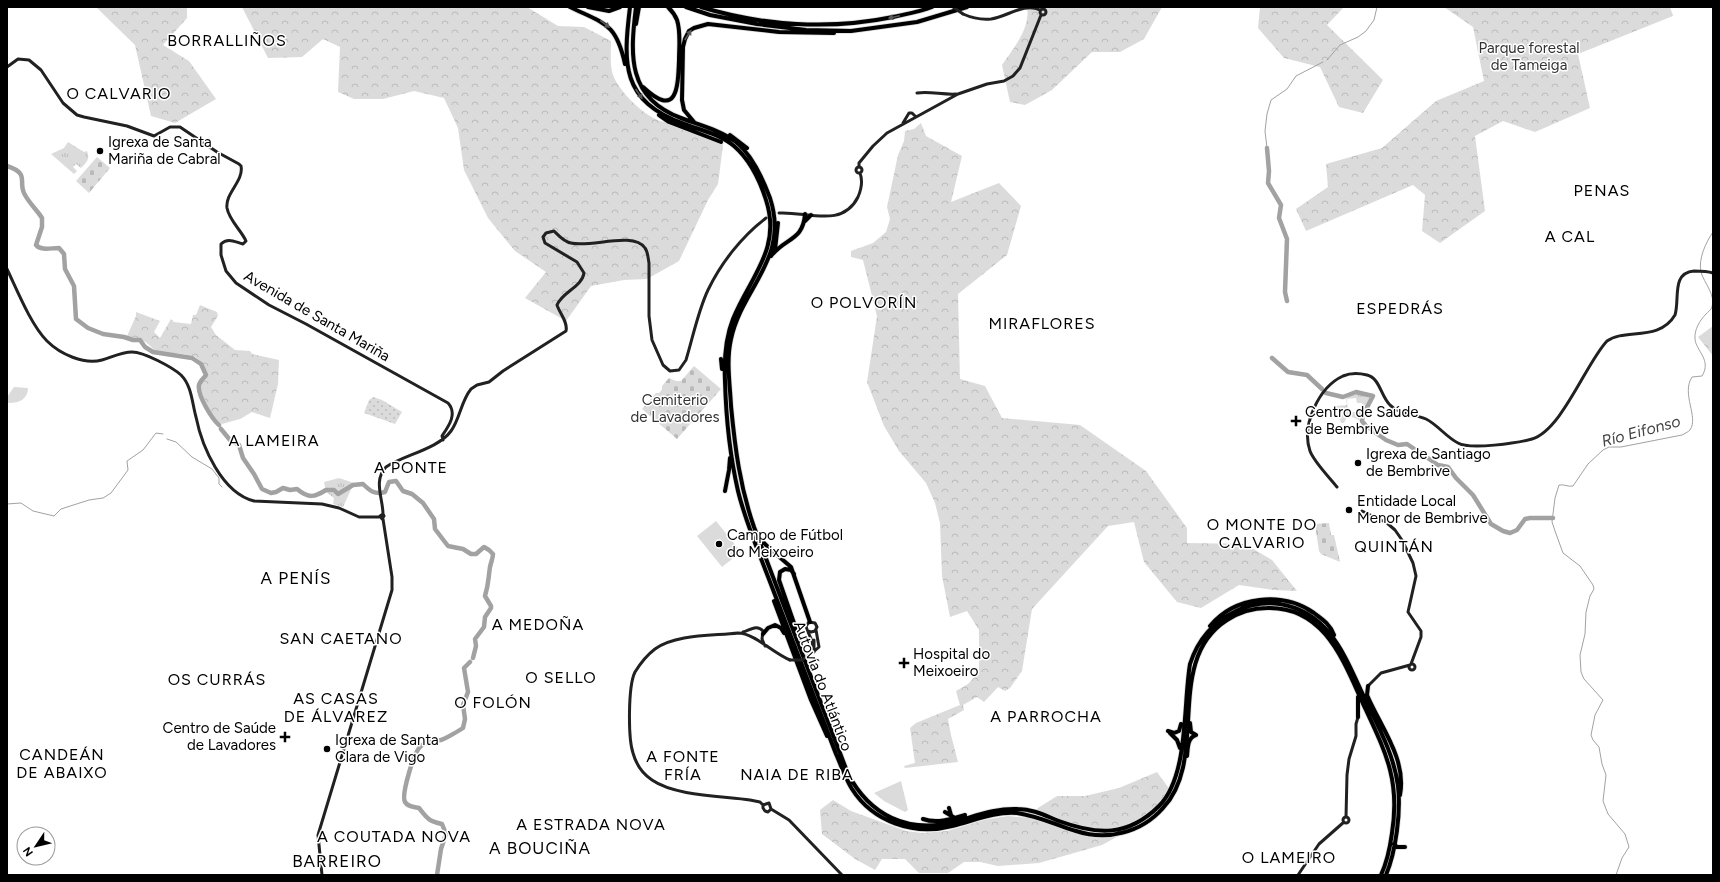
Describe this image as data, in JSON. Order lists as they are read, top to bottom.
{
  "streets": {
    "highway": ["Autovía do Atlántico"],
    "main road": ["Avenida de Santa Mariña"]
  },
  "districts": [
    "BORRALLIÑOS",
    "O CALVARIO",
    "PENAS",
    "A CAL",
    "O POLVORÍN",
    "ESPEDRÁS",
    "MIRAFLORES",
    "A LAMEIRA",
    "A PONTE",
    "O MONTE DO CALVARIO",
    "QUINTÁN",
    "A PENÍS",
    "A MEDOÑA",
    "SAN CAETANO",
    "O SELLO",
    "OS CURRÁS",
    "AS CASAS DE ÁLVAREZ",
    "O FOLÓN",
    "A PARROCHA",
    "CANDEÁN DE ABAIXO",
    "A FONTE FRÍA",
    "NAIA DE RIBA",
    "A ESTRADA NOVA",
    "A COUTADA NOVA",
    "A BOUCIÑA",
    "O LAMEIRO",
    "BARREIRO"
  ],
  "water": ["Río Eifonso"],
  "parks": ["Parque forestal de Tameiga", "Cemiterio de Lavadores"],
  "places": {
    "other": [
      "Igrexa de Santa Mariña de Cabral",
      "Igrexa de Santiago de Bembrive",
      "Entidade Local Menor de Bembrive",
      "Campo de Fútbol do Meixoeiro",
      "Igrexa de Santa Clara de Vigo"
    ],
    "health": ["Centro de Saúde de Bembrive", "Hospital do Meixoeiro", "Centro de Saúde de Lavadores"]
  },
  "north": "bottom left"
}
